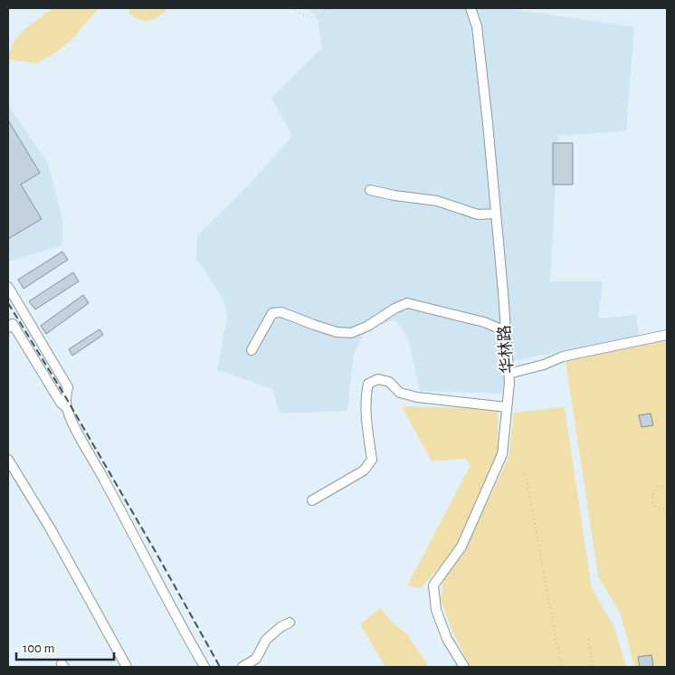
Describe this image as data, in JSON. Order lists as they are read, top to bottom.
{
  "streets": {
    "street": ["华林路"]
  },
  "scale_bar": "100 m"
}
